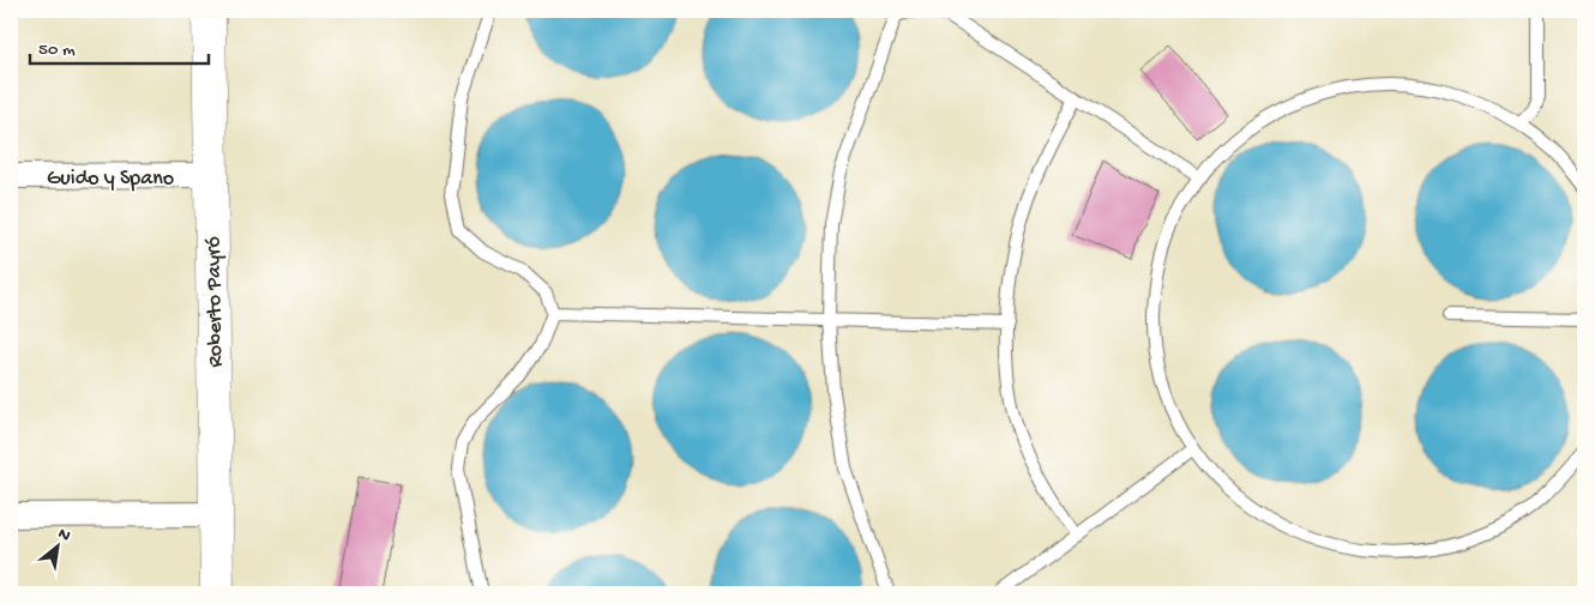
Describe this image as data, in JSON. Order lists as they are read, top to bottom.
{
  "streets": {
    "street": ["Guido y Spano", "Roberto Payró"]
  },
  "crossings": [
    ["Guido y Spano", "Roberto Payró"]
  ],
  "scale_bar": "50 m",
  "north": "top right"
}
